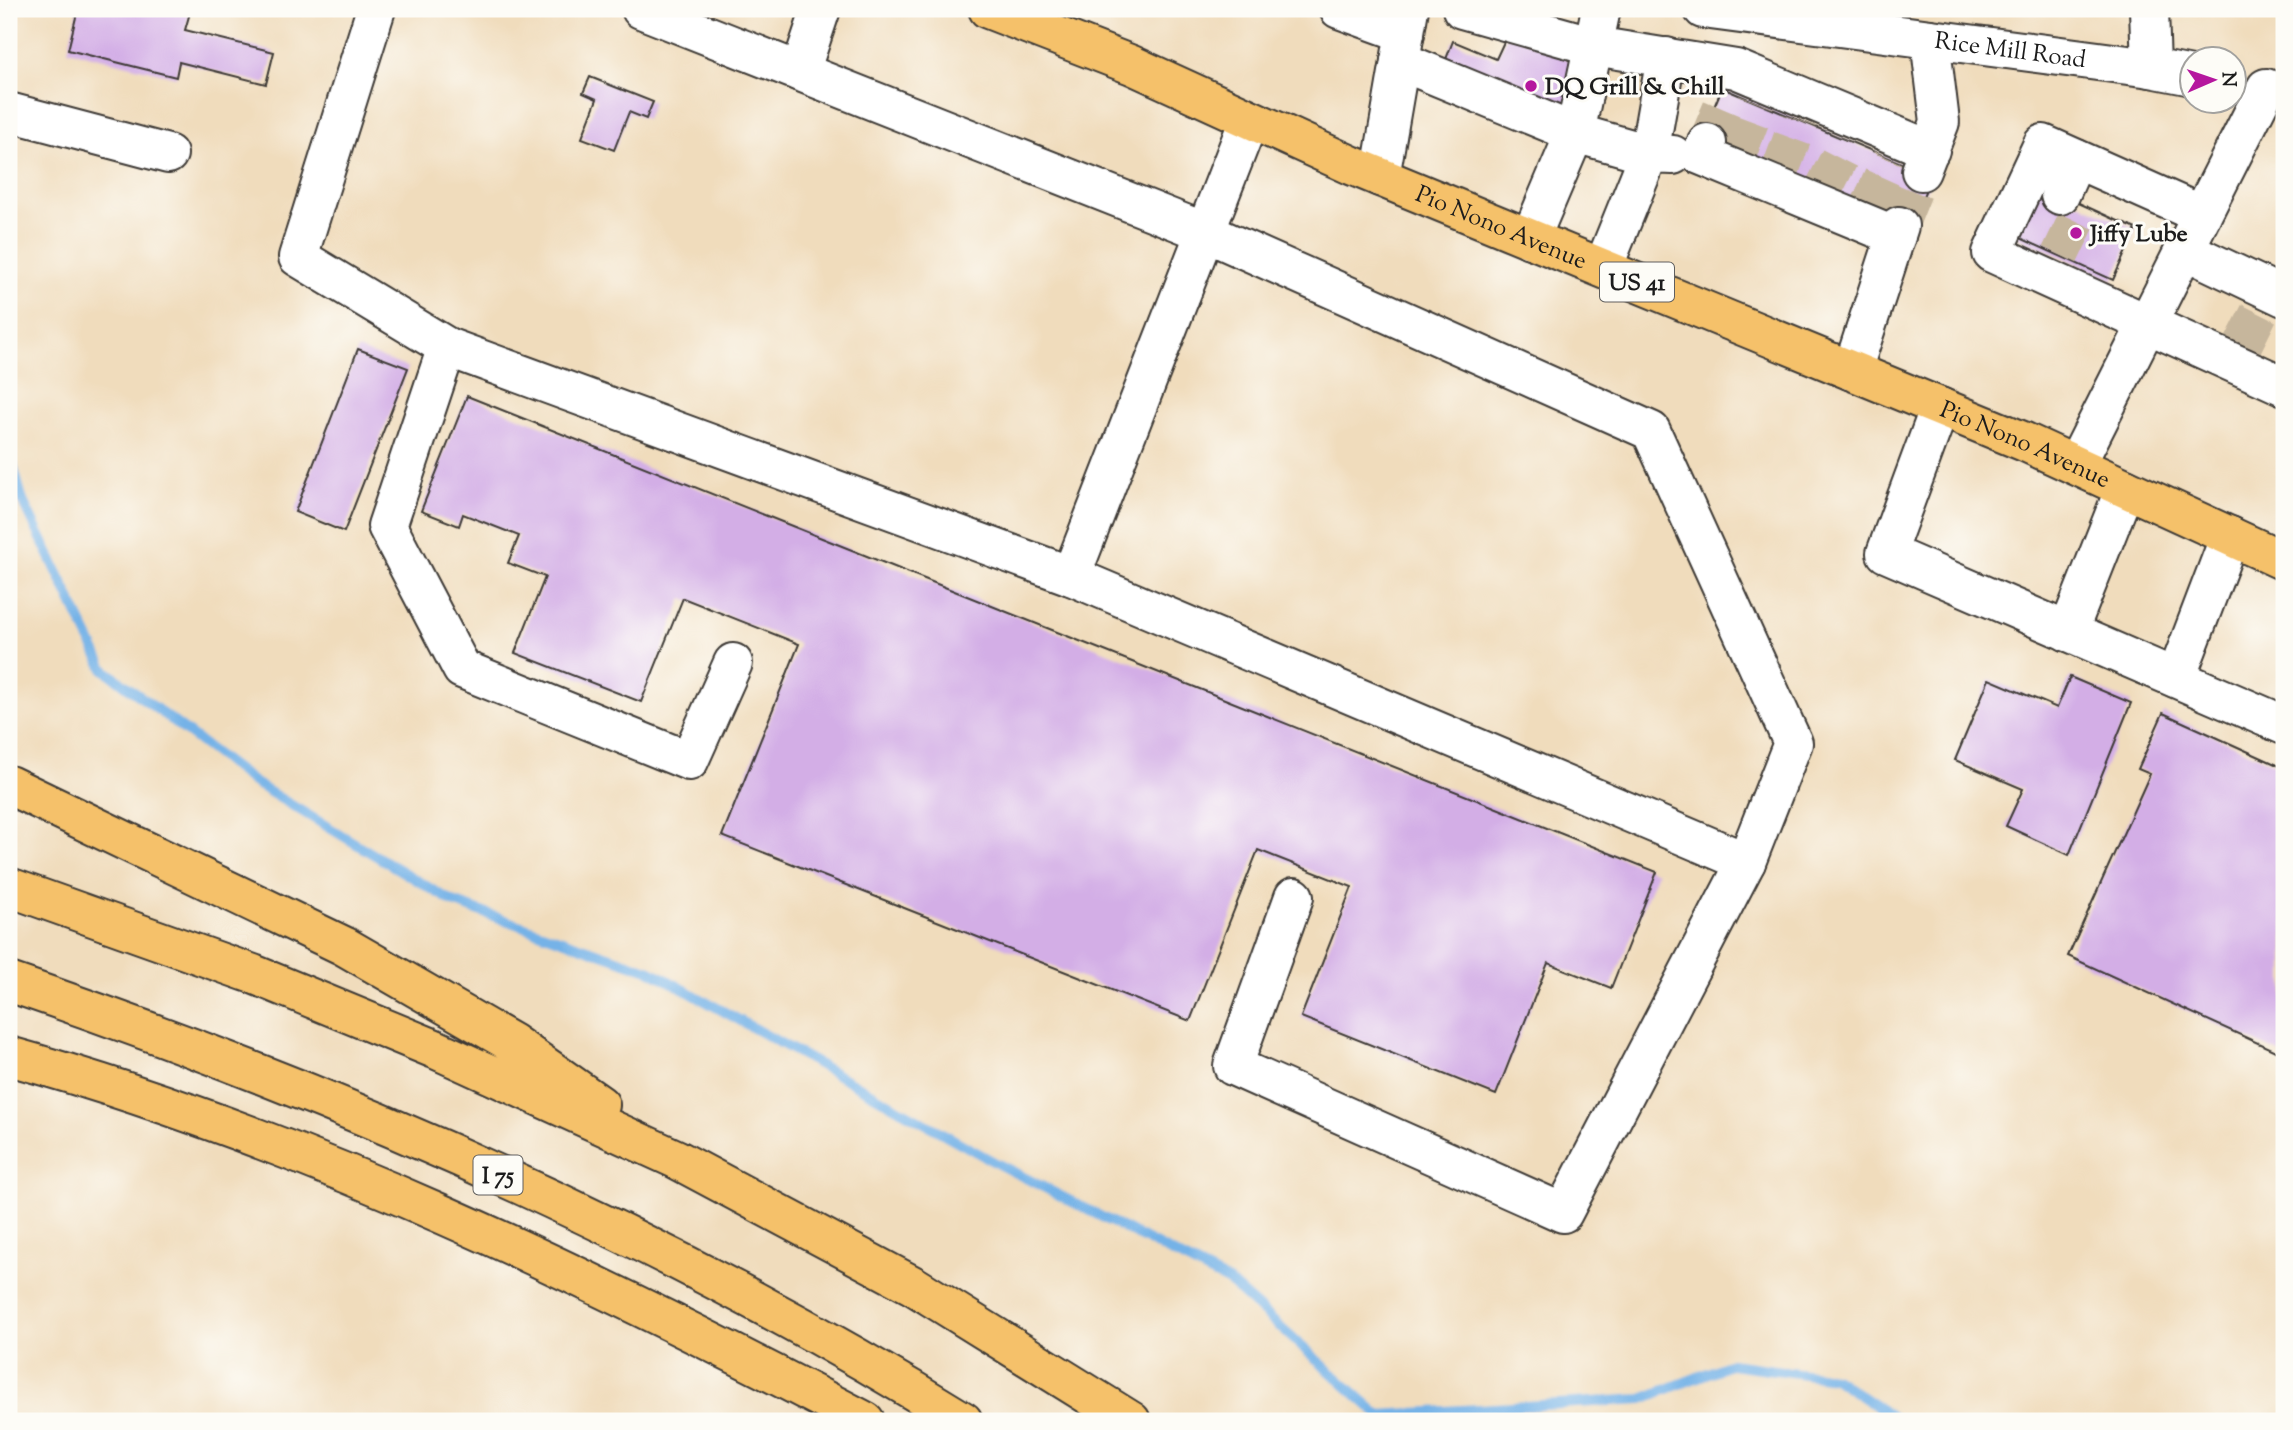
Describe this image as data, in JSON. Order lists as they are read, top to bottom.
{
  "streets": {
    "main road": ["Pio Nono Avenue", "US 41", "I 75"],
    "street": ["Rice Mill Road"]
  },
  "places": ["DQ Grill & Chill", "Jiffy Lube"],
  "north": "right"
}
